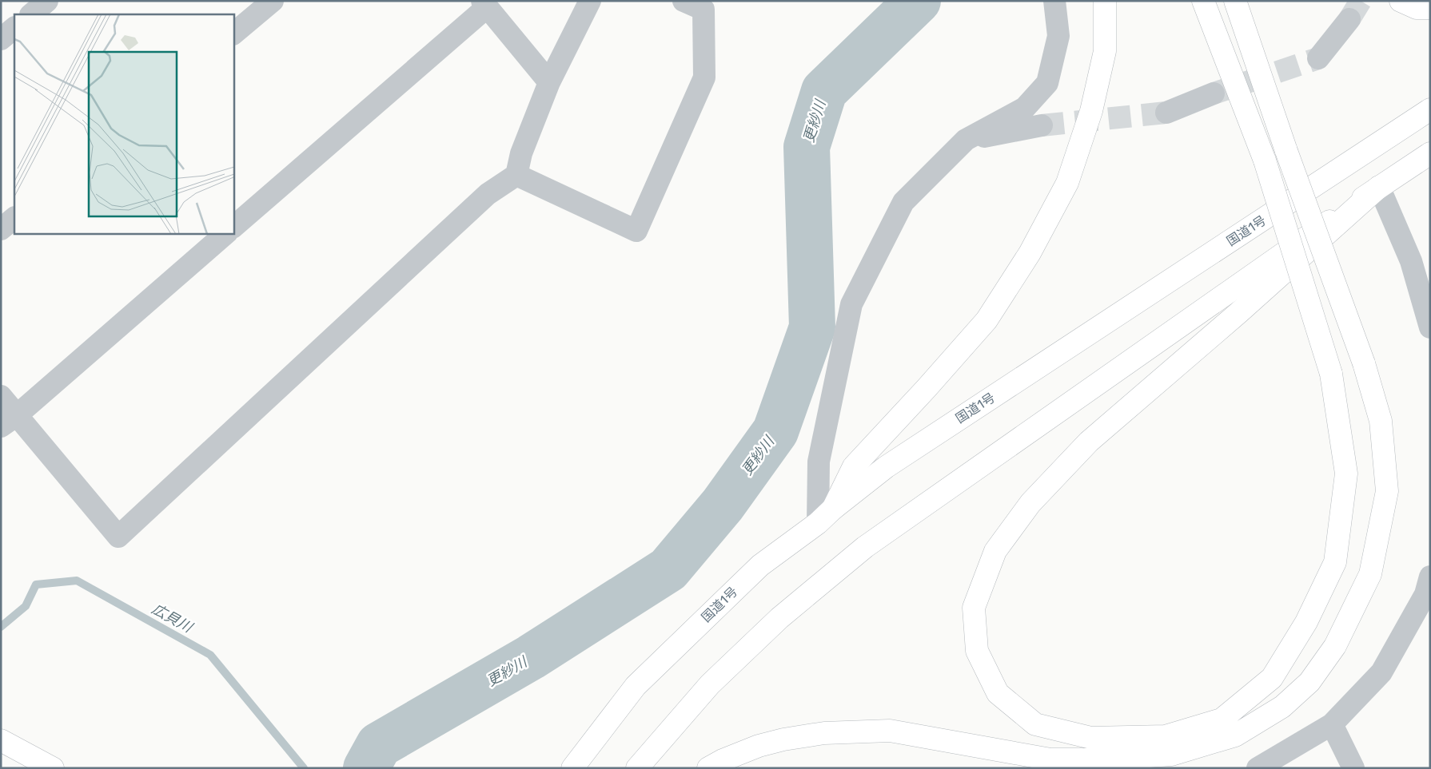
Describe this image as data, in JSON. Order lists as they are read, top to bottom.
{
  "streets": {
    "main road": ["国道1号"]
  },
  "water": ["更紗川", "広貝川"]
}
